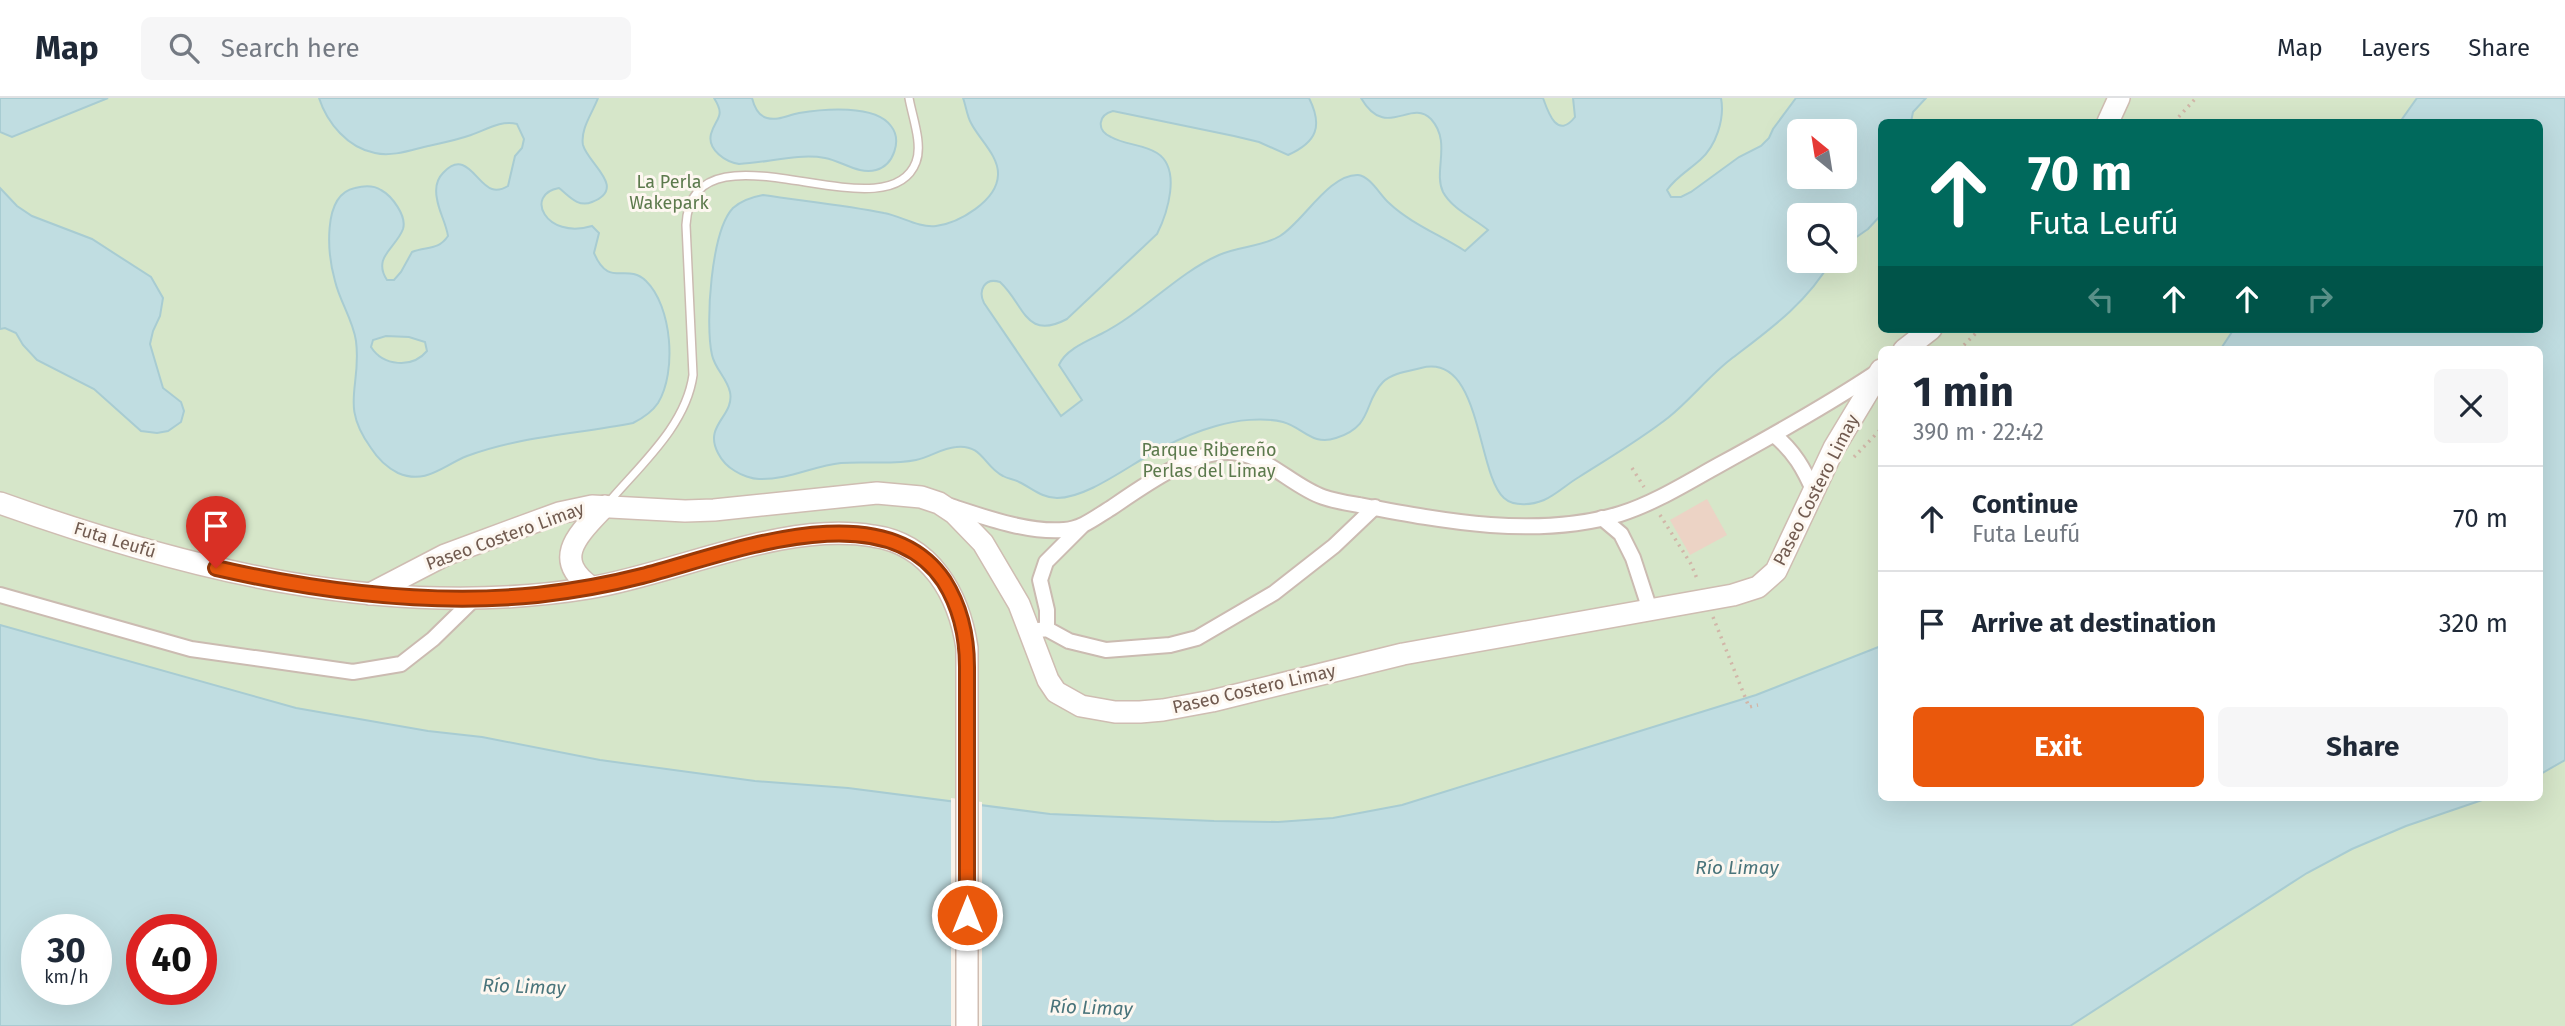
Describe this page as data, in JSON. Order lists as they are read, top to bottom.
{
  "streets": {
    "street": ["Paseo Costero Limay", "Futa Leufú"]
  },
  "crossings": [
    ["Paseo Costero Limay", "Futa Leufú"]
  ],
  "water": ["Río Limay"],
  "parks": ["La Perla Wakepark", "Parque Ribereño Perlas del Limay"],
  "north": "top left",
  "page": {
    "header": "Map",
    "search": "Search here",
    "nav": ["Map", "Layers", "Share"],
    "turn": ["70 m", "Futa Leufú"],
    "heading": ["1 min", "390 m · 22:42"],
    "list": [
      {
        "name": "Continue",
        "note": "Futa Leufú",
        "value": "70 m"
      },
      {
        "name": "Arrive at destination",
        "value": "320 m"
      }
    ],
    "buttons": ["Exit", "Share"],
    "speed": "30 km/h",
    "limit": "40"
  }
}
